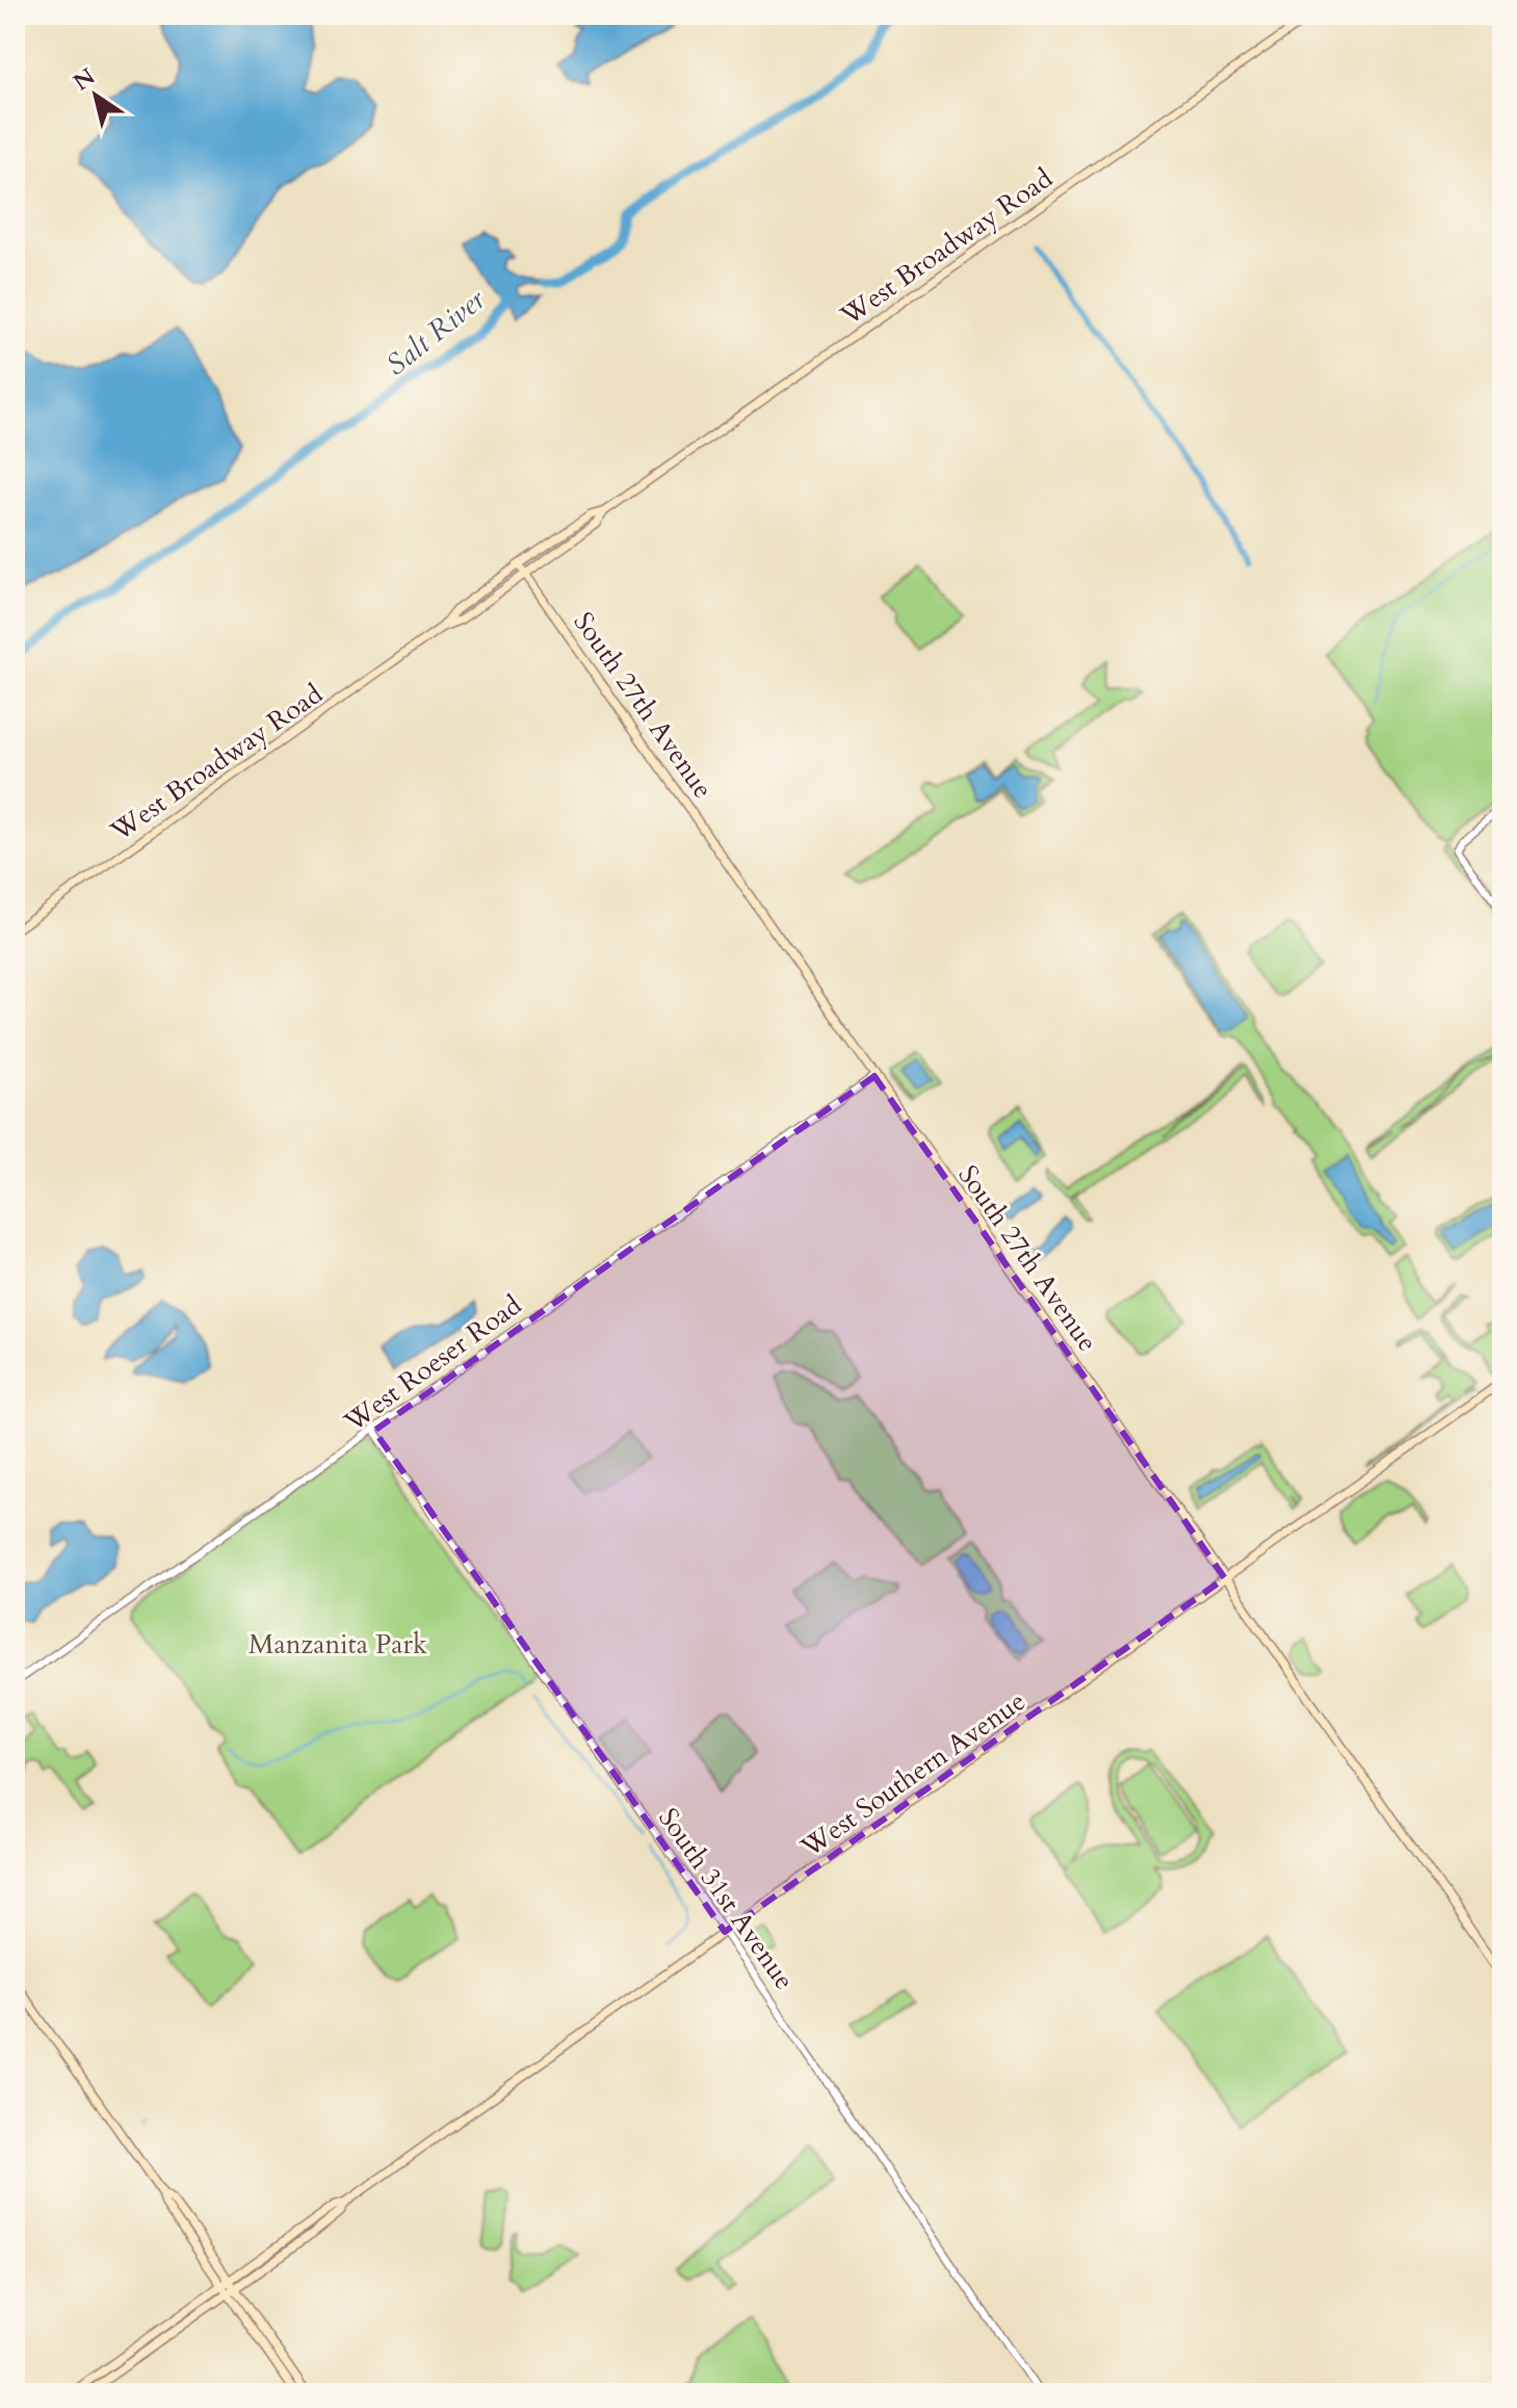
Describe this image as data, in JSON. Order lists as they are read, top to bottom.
{
  "streets": {
    "main road": ["West Broadway Road", "South 27th Avenue", "West Southern Avenue"],
    "street": ["West Roeser Road", "South 31st Avenue"]
  },
  "crossings": [
    ["West Broadway Road", "South 27th Avenue"],
    ["South 27th Avenue", "West Roeser Road"],
    ["South 27th Avenue", "West Southern Avenue"],
    ["West Roeser Road", "South 31st Avenue"],
    ["West Southern Avenue", "South 31st Avenue"]
  ],
  "water": ["Salt River"],
  "parks": ["Manzanita Park"],
  "north": "top left"
}
